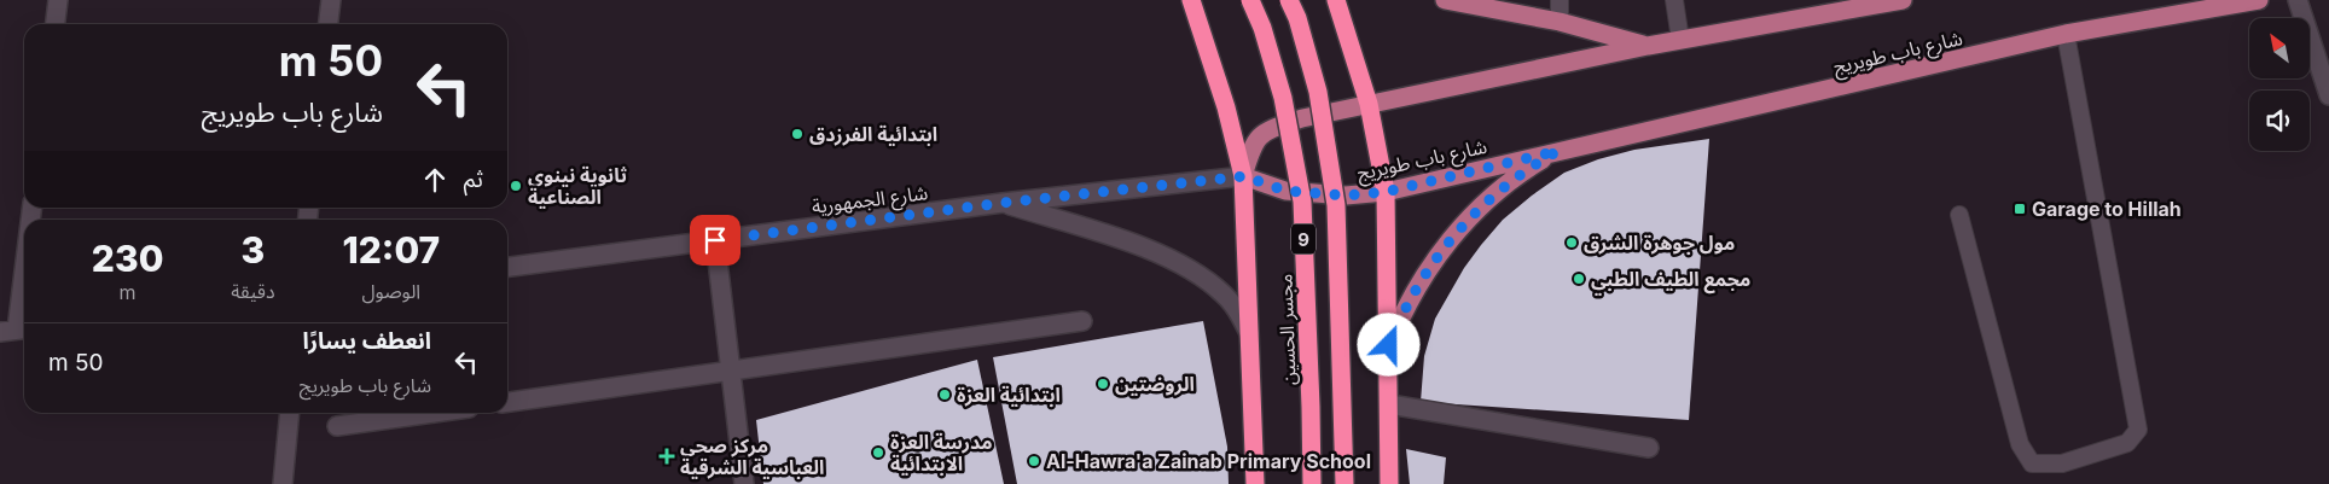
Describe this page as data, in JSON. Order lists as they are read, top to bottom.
{
  "streets": {
    "highway": ["9", "مجسر الحسين"],
    "main road": ["شارع باب طويريج"],
    "street": ["شارع الجمهورية"]
  },
  "crossings": [
    ["شارع باب طويريج", "شارع الجمهورية"]
  ],
  "places": {
    "other": [
      "ابتدائية الفرزدق",
      "ثانوية نينوى الصناعية",
      "مول جوهرة الشرق",
      "مجمع الطيف الطبي",
      "الروضتين",
      "ابتدائية العزة",
      "مدرسة العزة الابتدائية",
      "Al-Hawra'a Zainab Primary School"
    ],
    "transit": ["Garage to Hillah"],
    "health": ["مركز صحي العباسية الشرقية"]
  },
  "north": "top left",
  "page": {
    "turn": ["50 m", "شارع باب طويريج"],
    "then": "ثم",
    "eta": [
      "12:07",
      "الوصول",
      "3",
      "دقيقة",
      "230",
      "m"
    ],
    "list": [
      {
        "name": "انعطف يسارًا",
        "note": "شارع باب طويريج",
        "value": "50 m"
      }
    ]
  }
}
